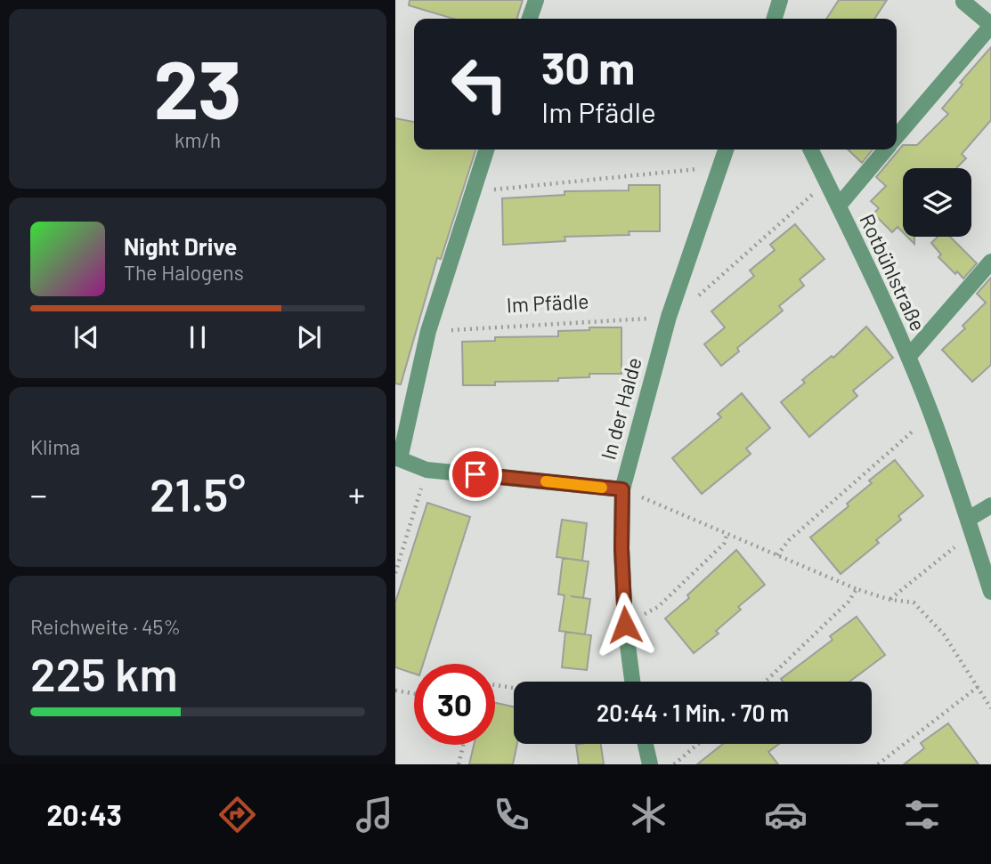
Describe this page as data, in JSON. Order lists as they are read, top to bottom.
{
  "streets": {
    "street": ["Rotbühlstraße", "In der Halde"],
    "path": ["Im Pfädle"]
  },
  "crossings": [
    ["Im Pfädle", "In der Halde"]
  ],
  "page": {
    "tile": [
      ["23", "km/h"],
      "Klima",
      ["Reichweite · 45%", "225 km"]
    ],
    "turn": ["30 m", "Im Pfädle"],
    "song": ["Night Drive", "The Halogens"],
    "heat": ["−", "21.5°", "+"],
    "limit": "30",
    "trip": "20:44 · 1 Min. · 70 m",
    "tabs": "20:43"
  }
}
